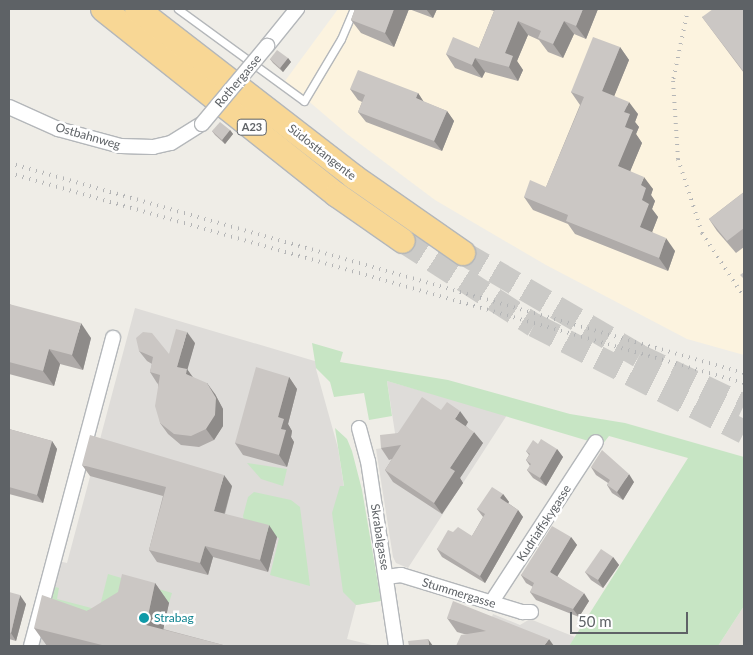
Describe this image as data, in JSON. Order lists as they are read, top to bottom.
{
  "streets": {
    "highway": ["A23", "Südosttangente"],
    "street": [
      "Rothergasse",
      "Ostbahnweg",
      "Kudriaffskygasse",
      "Skrabalgasse",
      "Stummergasse"
    ]
  },
  "crossings": [
    ["Rothergasse", "Ostbahnweg"],
    ["Kudriaffskygasse", "Stummergasse"],
    ["Skrabalgasse", "Stummergasse"]
  ],
  "places": ["Strabag"],
  "scale_bar": "50 m"
}
